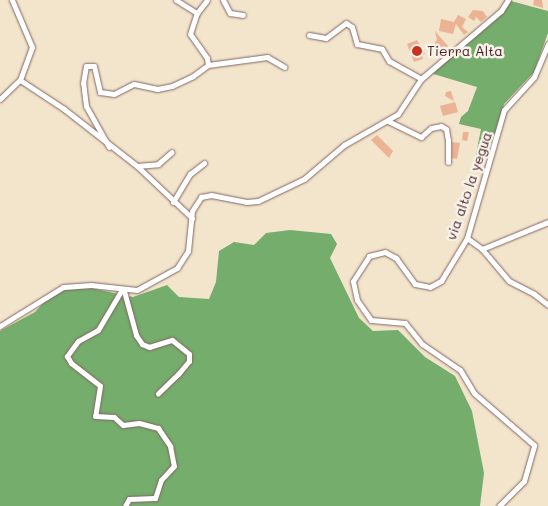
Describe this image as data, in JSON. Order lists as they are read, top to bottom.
{
  "streets": {
    "street": ["via alto la yegua"]
  },
  "places": ["Tierra Alta"]
}
